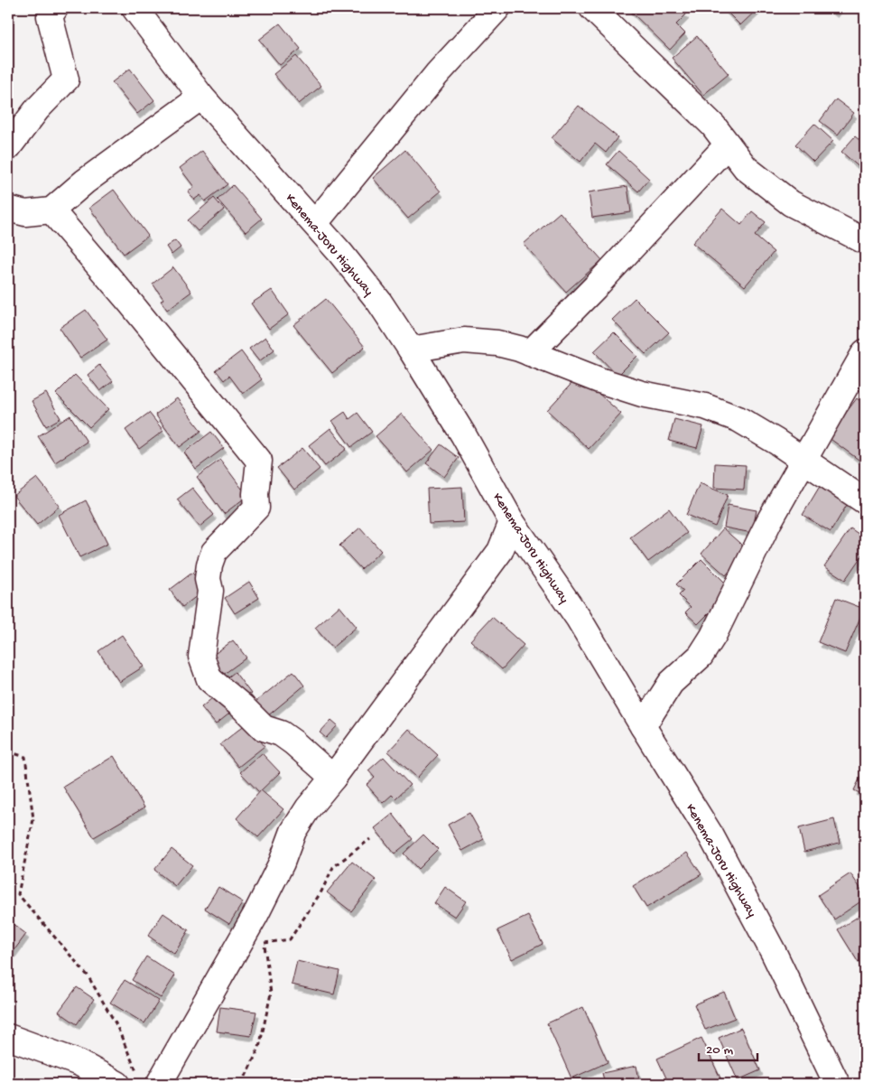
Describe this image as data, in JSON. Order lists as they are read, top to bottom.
{
  "streets": {
    "main road": ["Kenema-Joru Highway"]
  },
  "scale_bar": "20 m"
}
